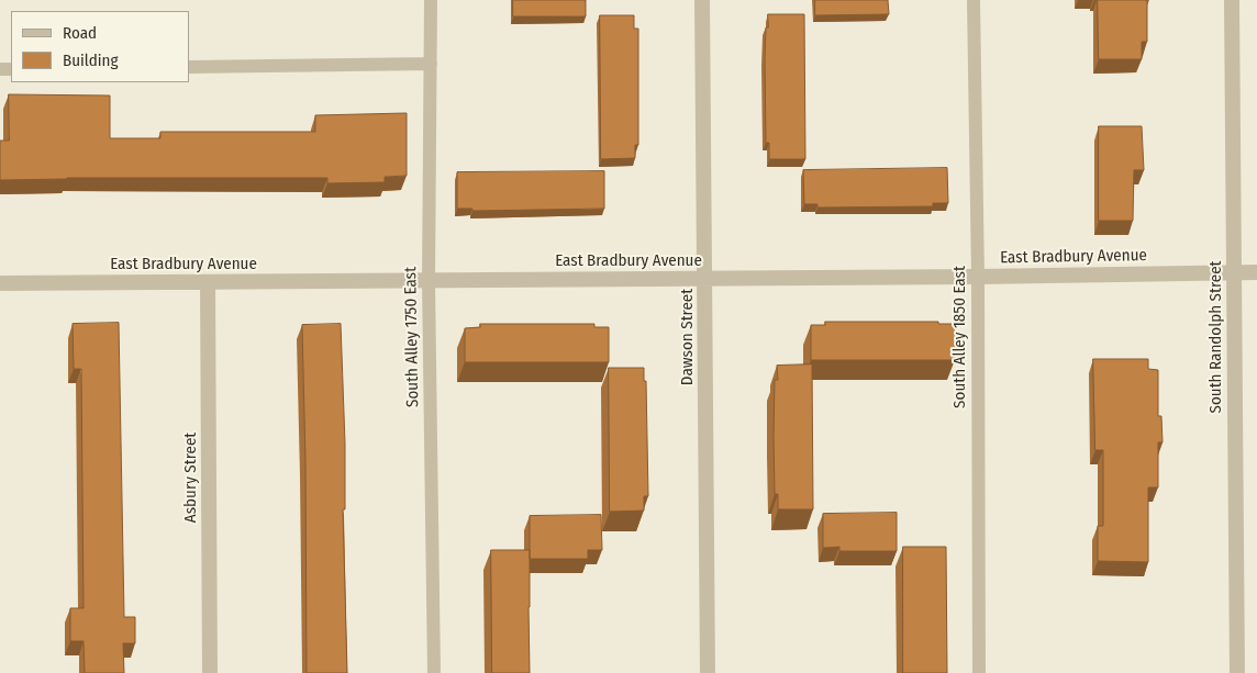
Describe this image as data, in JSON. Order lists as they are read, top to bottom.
{
  "streets": {
    "street": [
      "East Bradbury Avenue",
      "Dawson Street",
      "South Randolph Street",
      "Asbury Street"
    ],
    "lane": ["South Alley 1750 East", "South Alley 1850 East"]
  },
  "crossings": [
    ["East Bradbury Avenue", "South Alley 1750 East"],
    ["East Bradbury Avenue", "Dawson Street"],
    ["East Bradbury Avenue", "South Alley 1850 East"],
    ["East Bradbury Avenue", "South Randolph Street"],
    ["East Bradbury Avenue", "Asbury Street"]
  ],
  "legend": ["Road", "Building"]
}
